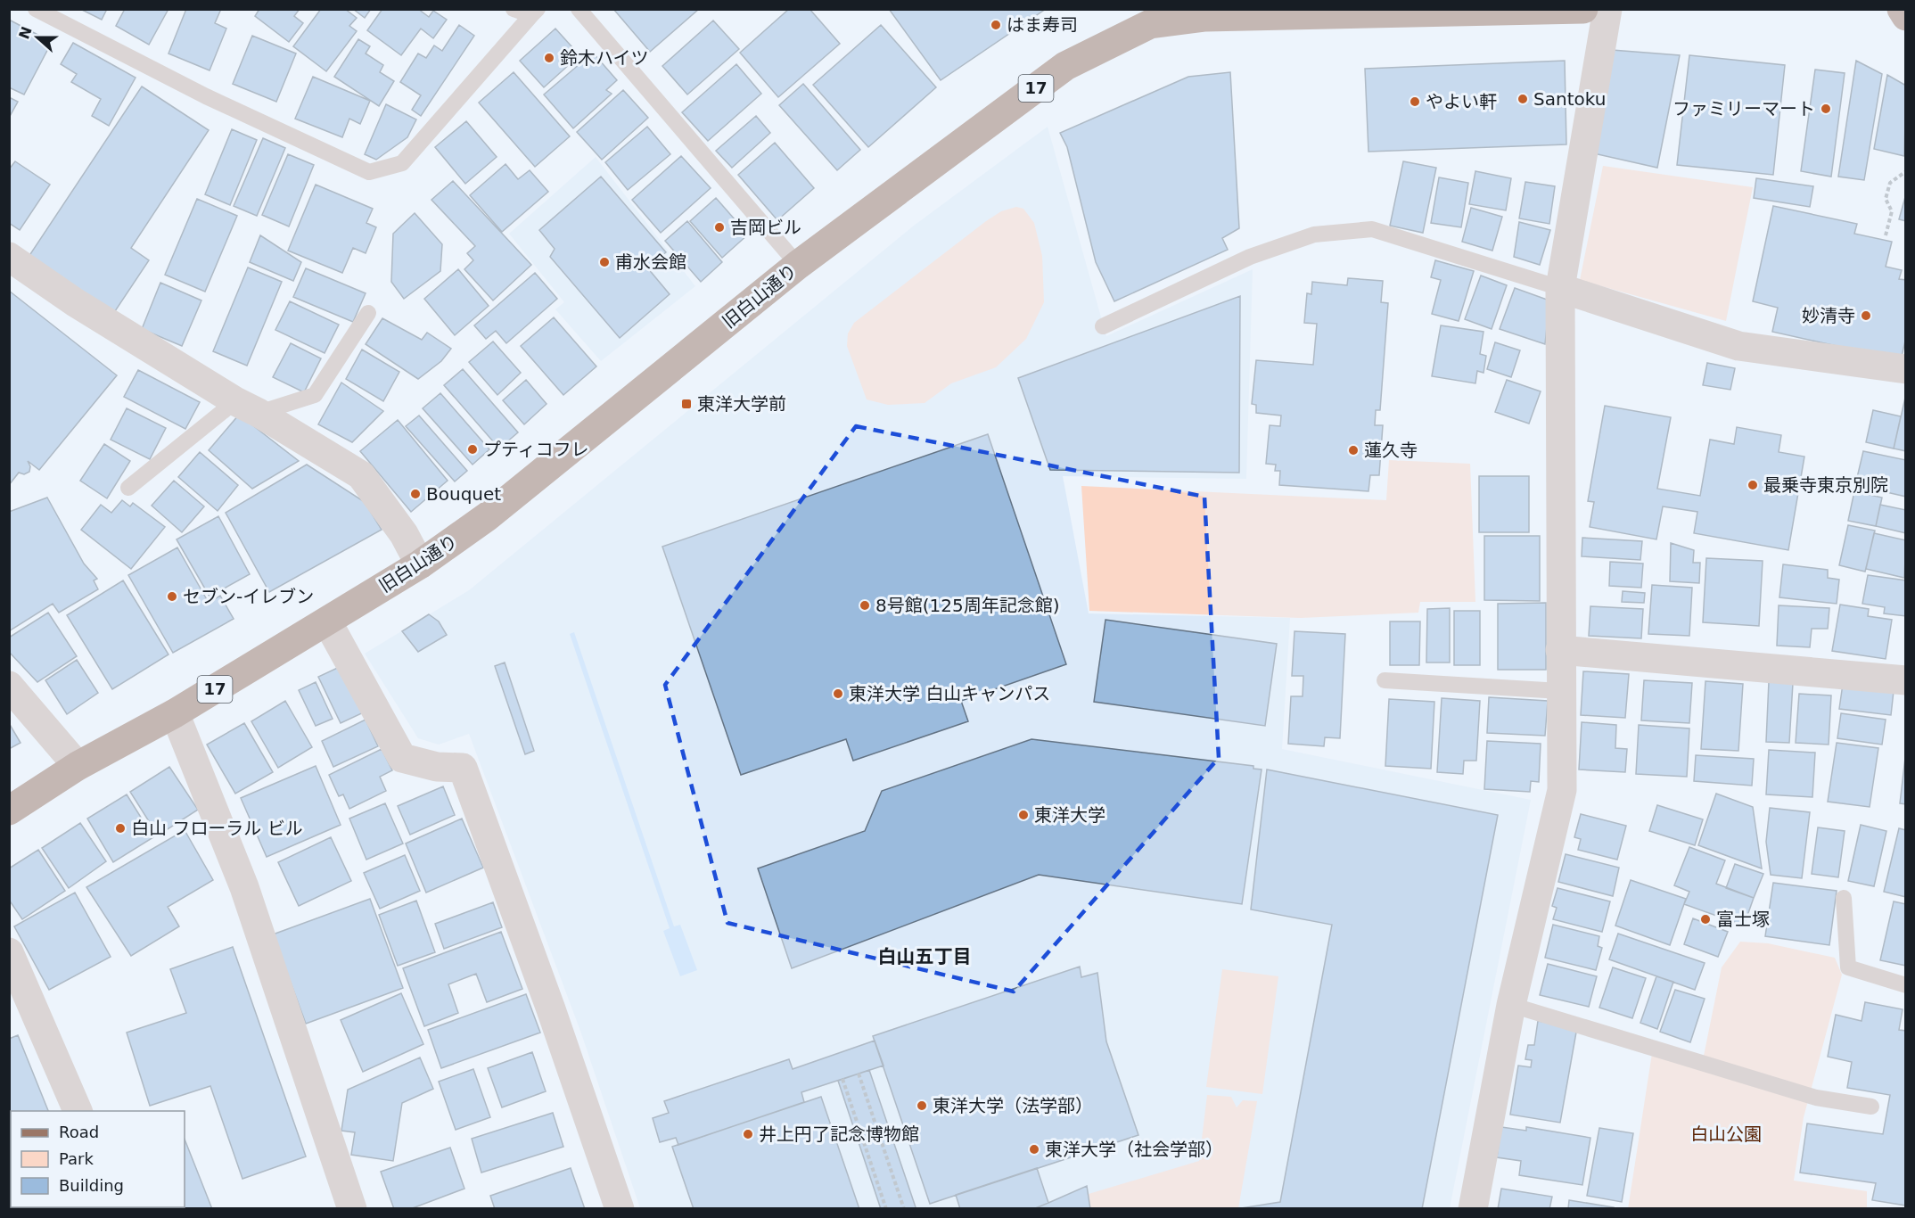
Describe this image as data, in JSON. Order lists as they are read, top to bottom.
{
  "streets": {
    "highway": ["17", "旧白山通り"]
  },
  "districts": ["白山五丁目"],
  "parks": ["白山公園"],
  "places": {
    "other": [
      "はま寿司",
      "鈴木ハイツ",
      "Santoku",
      "やよい軒",
      "ファミリーマート",
      "吉岡ビル",
      "甫水会館",
      "妙清寺",
      "プティコフレ",
      "蓮久寺",
      "最乗寺東京別院",
      "Bouquet",
      "セブン-イレブン",
      "8号館(125周年記念館)",
      "東洋大学 白山キャンパス",
      "東洋大学",
      "白山 フローラル ビル",
      "富士塚",
      "東洋大学（法学部）",
      "井上円了記念博物館",
      "東洋大学（社会学部）"
    ],
    "transit": ["東洋大学前"]
  },
  "legend": ["Road", "Park", "Building"],
  "north": "left"
}
